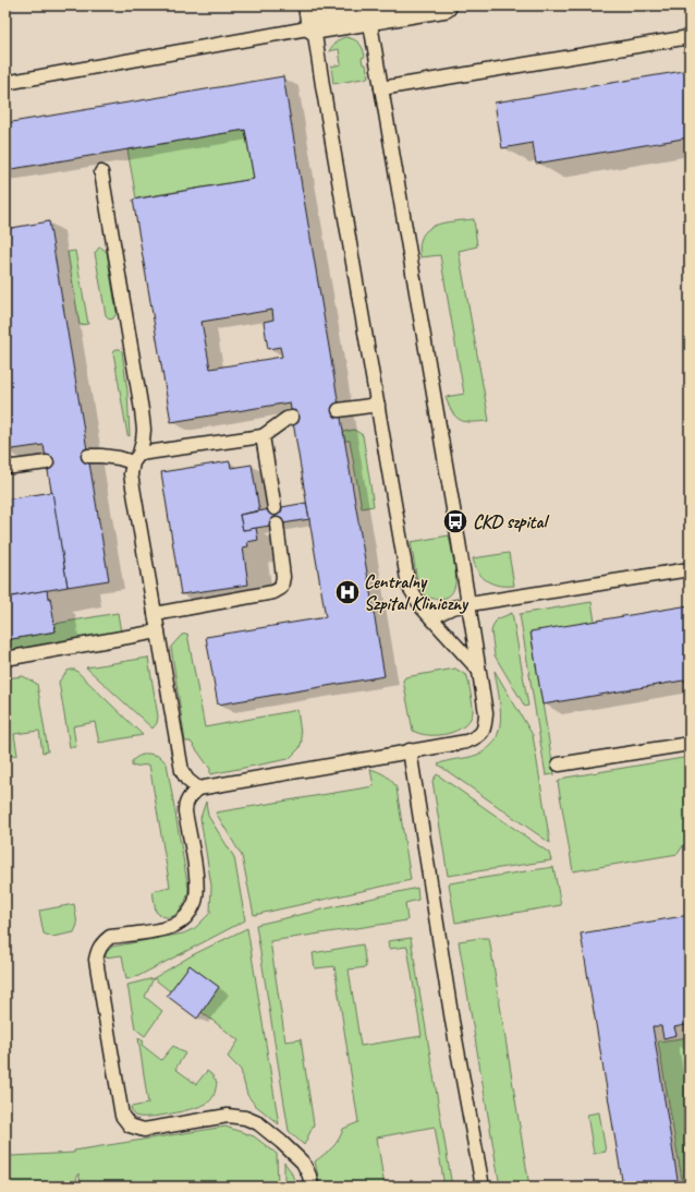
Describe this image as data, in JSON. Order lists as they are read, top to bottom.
{
  "places": {
    "bus stop": ["CKD szpital"],
    "hospital": ["Centralny Szpital Kliniczny"]
  }
}
